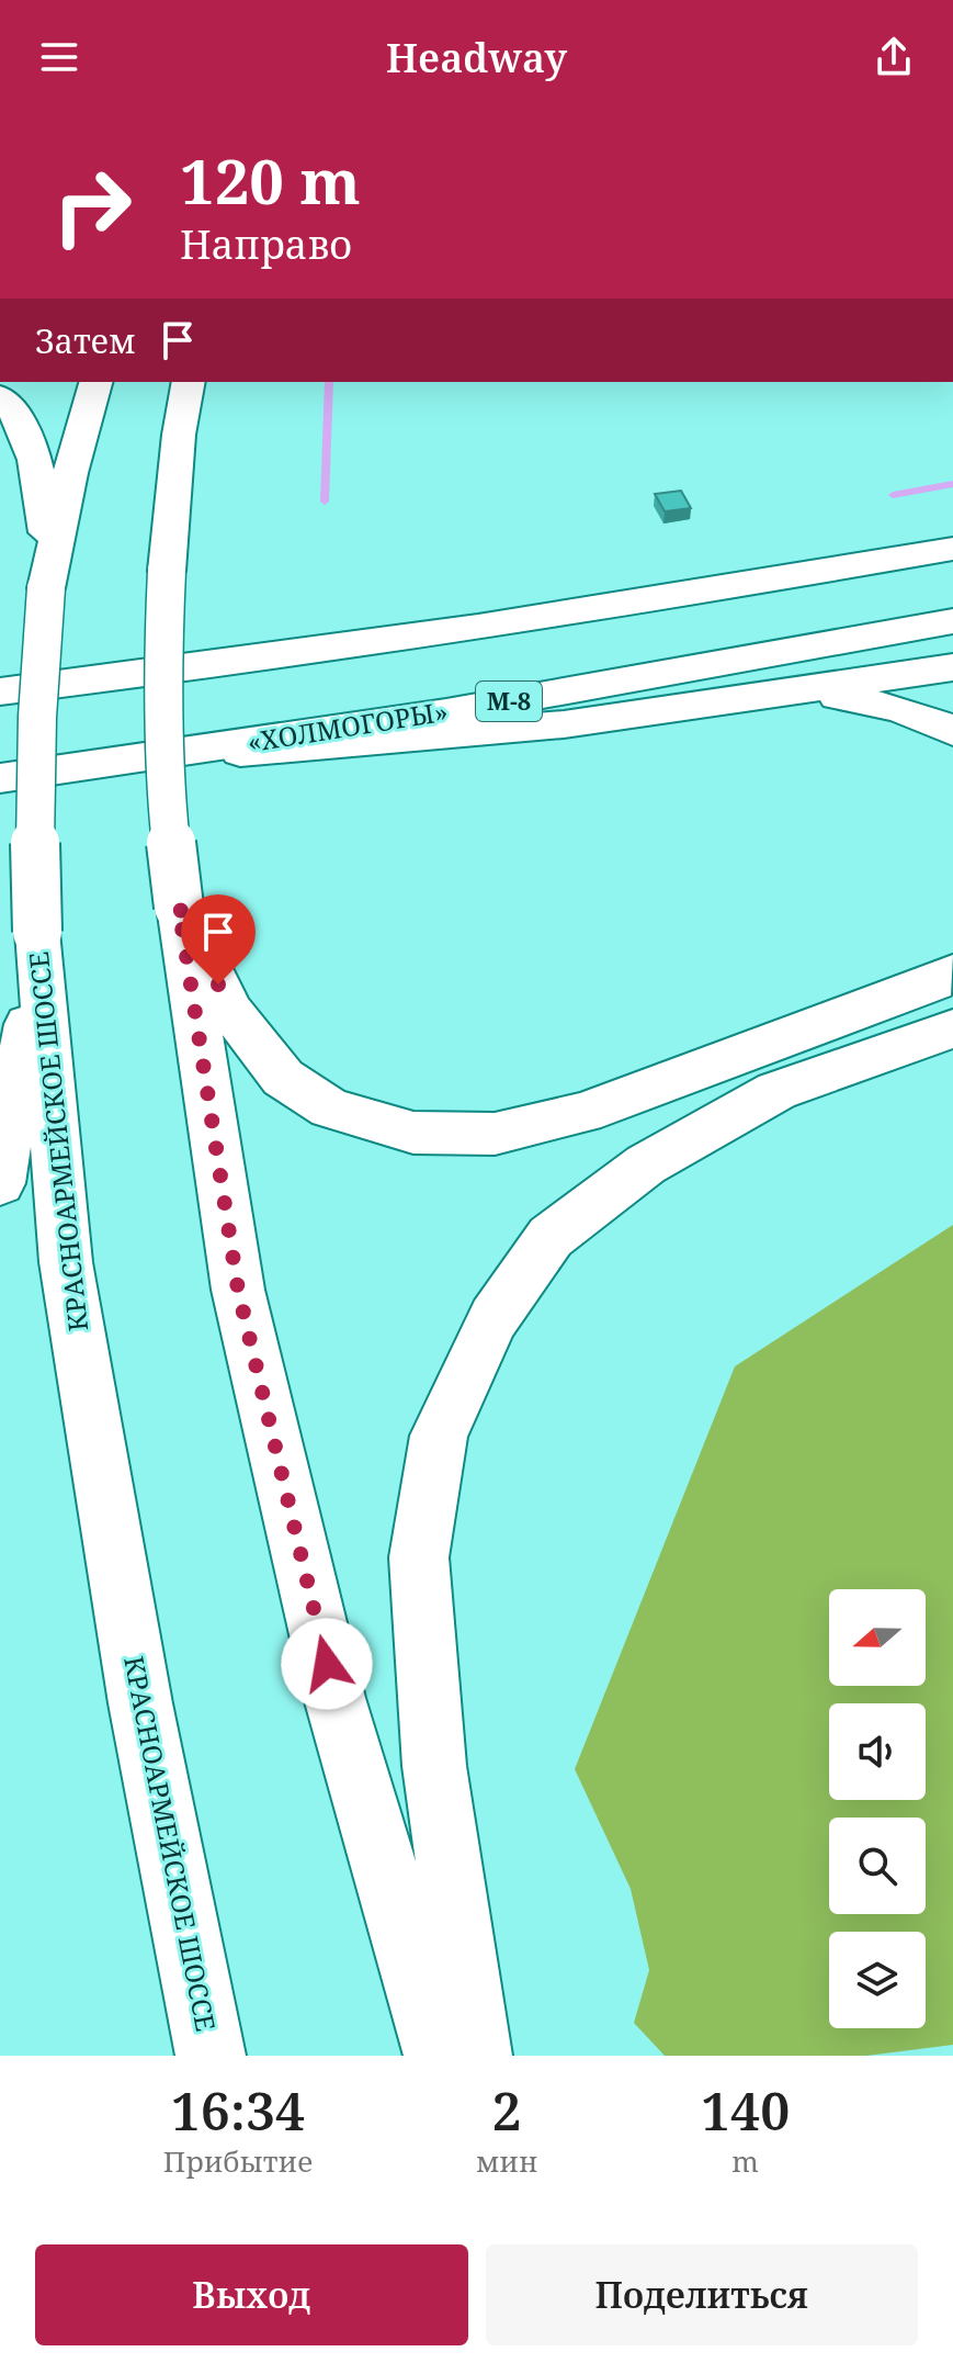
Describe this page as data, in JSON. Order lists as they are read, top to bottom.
{
  "streets": {
    "main road": ["М-8", "«ХОЛМОГОРЫ»", "КРАСНОАРМЕЙСКОЕ ШОССЕ"]
  },
  "north": "left",
  "page": {
    "header": "Headway",
    "turn": ["120 m", "Направо"],
    "then": "Затем",
    "eta": [
      "16:34",
      "Прибытие",
      "2",
      "мин",
      "140",
      "m"
    ],
    "buttons": ["Выход", "Поделиться"]
  }
}
